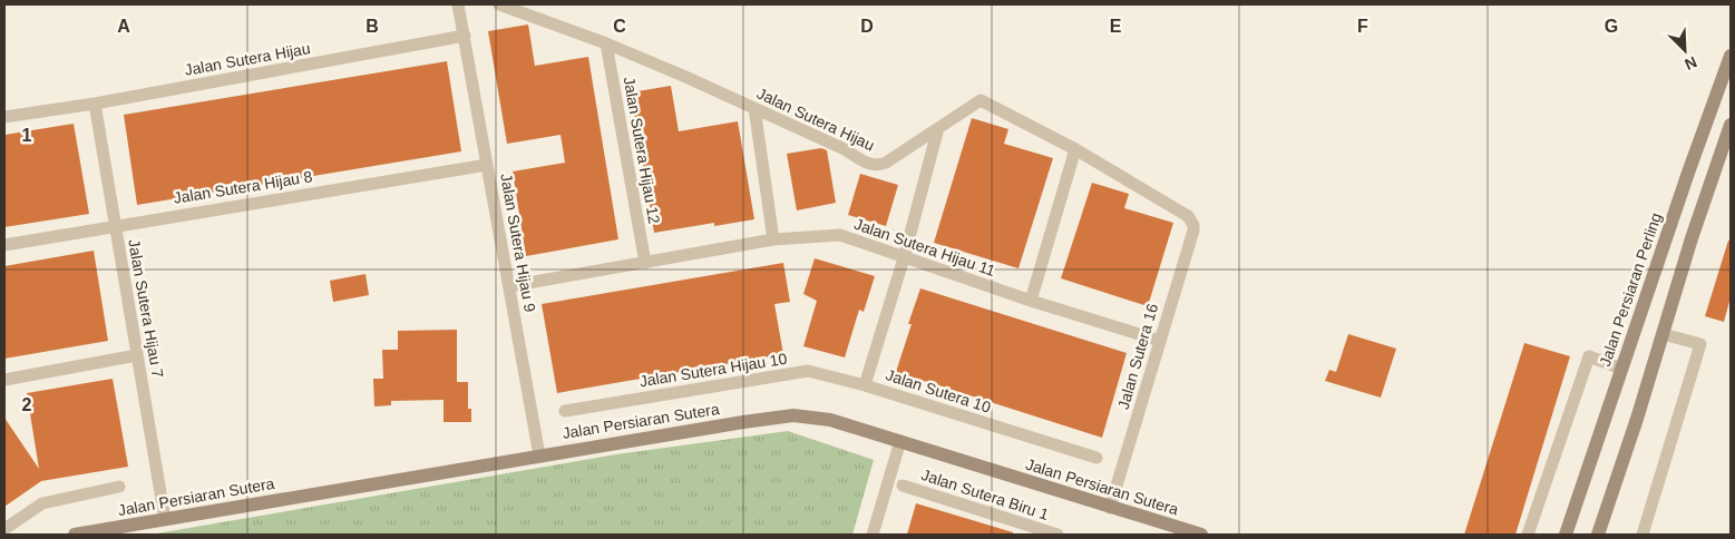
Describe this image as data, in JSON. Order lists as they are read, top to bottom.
{
  "streets": {
    "street": [
      "Jalan Sutera Hijau",
      "Jalan Sutera Hijau 12",
      "Jalan Sutera Hijau 8",
      "Jalan Sutera Hijau 9",
      "Jalan Sutera Hijau 11",
      "Jalan Persiaran Perling",
      "Jalan Sutera Hijau 7",
      "Jalan Sutera 16",
      "Jalan Sutera Hijau 10",
      "Jalan Sutera 10",
      "Jalan Persiaran Sutera",
      "Jalan Sutera Biru 1"
    ]
  },
  "crossings": [
    ["Jalan Sutera Hijau", "Jalan Sutera Hijau 12"],
    ["Jalan Sutera Hijau", "Jalan Sutera Hijau 9"],
    ["Jalan Sutera Hijau", "Jalan Sutera Hijau 7"],
    ["Jalan Sutera Hijau", "Jalan Sutera 16"],
    ["Jalan Sutera Hijau", "Jalan Sutera 10"],
    ["Jalan Sutera Hijau 12", "Jalan Sutera Hijau 11"],
    ["Jalan Sutera Hijau 8", "Jalan Sutera Hijau 9"],
    ["Jalan Sutera Hijau 8", "Jalan Sutera Hijau 7"],
    ["Jalan Sutera Hijau 9", "Jalan Sutera Hijau 11"],
    ["Jalan Sutera Hijau 9", "Jalan Persiaran Sutera"],
    ["Jalan Sutera Hijau 11", "Jalan Sutera 16"],
    ["Jalan Sutera Hijau 11", "Jalan Sutera 10"],
    ["Jalan Sutera Hijau 7", "Jalan Persiaran Sutera"],
    ["Jalan Sutera 16", "Jalan Persiaran Sutera"],
    ["Jalan Sutera Hijau 10", "Jalan Sutera 10"]
  ],
  "north": "bottom right",
  "grid": {
    "columns": [
      "A",
      "B",
      "C",
      "D",
      "E",
      "F",
      "G"
    ],
    "rows": ["1", "2"]
  }
}
